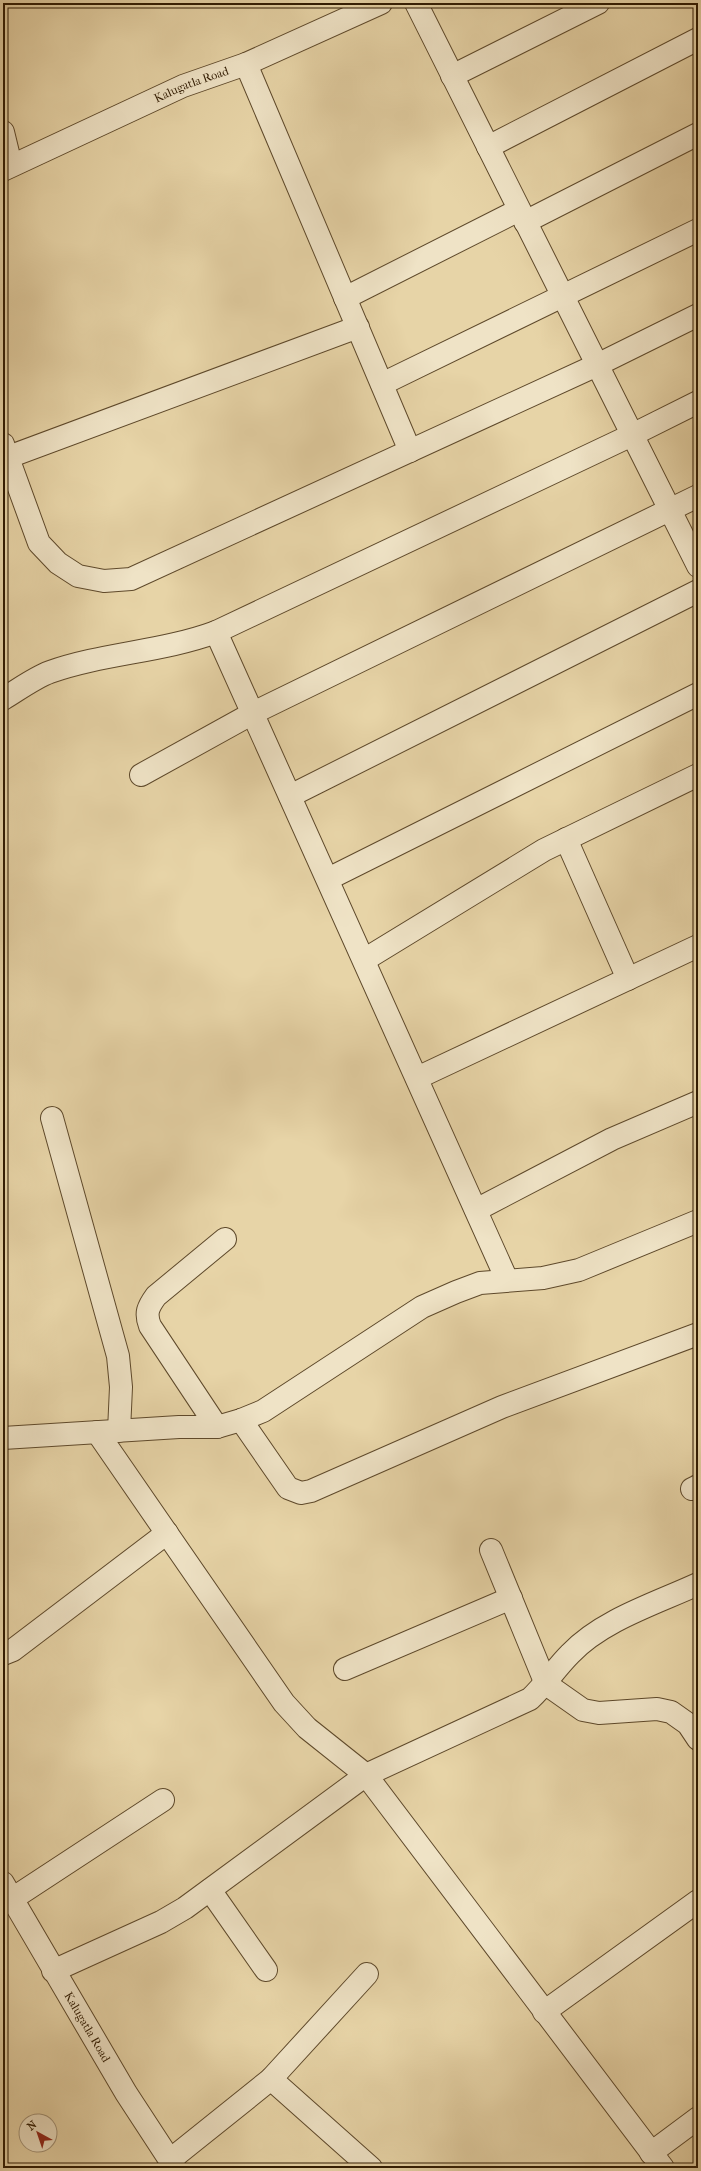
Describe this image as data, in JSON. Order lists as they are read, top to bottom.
{
  "streets": {
    "street": ["Kalugatla Road"]
  },
  "north": "top left"
}
